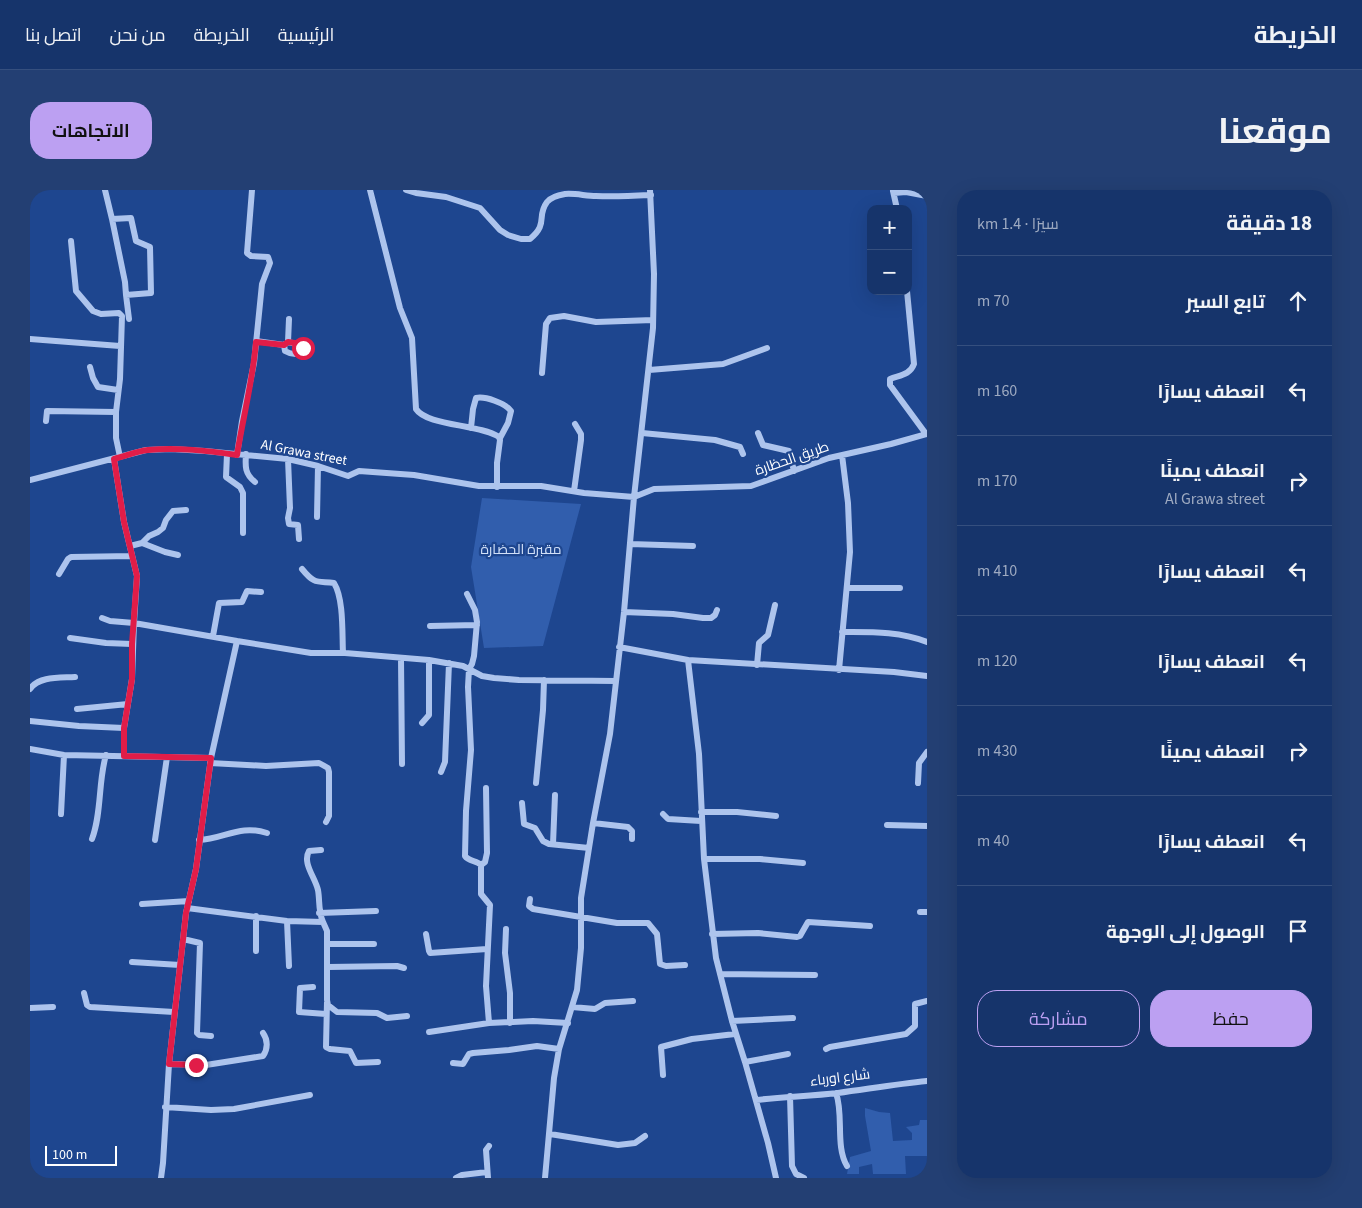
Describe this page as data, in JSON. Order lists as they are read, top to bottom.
{
  "streets": {
    "street": ["Al Grawa street", "طريق الحظارة", "شارع اورباء"]
  },
  "crossings": [
    ["Al Grawa street", "طريق الحظارة"]
  ],
  "parks": ["مقبرة الحضارة"],
  "scale_bar": "100 m",
  "page": {
    "header": "الخريطة",
    "nav": [
      "الرئيسية",
      "الخريطة",
      "من نحن",
      "اتصل بنا"
    ],
    "title": "موقعنا",
    "buttons": [
      "الاتجاهات",
      ["حفظ", "مشاركة"]
    ],
    "heading": ["18 دقيقة", "سيرًا · 1.4 km"],
    "map_buttons": ["+", "−"],
    "list": [
      ["تابع السير", "70 m"],
      ["انعطف يسارًا", "160 m"],
      ["انعطف يمينًا", "Al Grawa street", "170 m"],
      ["انعطف يسارًا", "410 m"],
      ["انعطف يسارًا", "120 m"],
      ["انعطف يمينًا", "430 m"],
      ["انعطف يسارًا", "40 m"],
      "الوصول إلى الوجهة"
    ],
    "scale": "100 m"
  }
}
